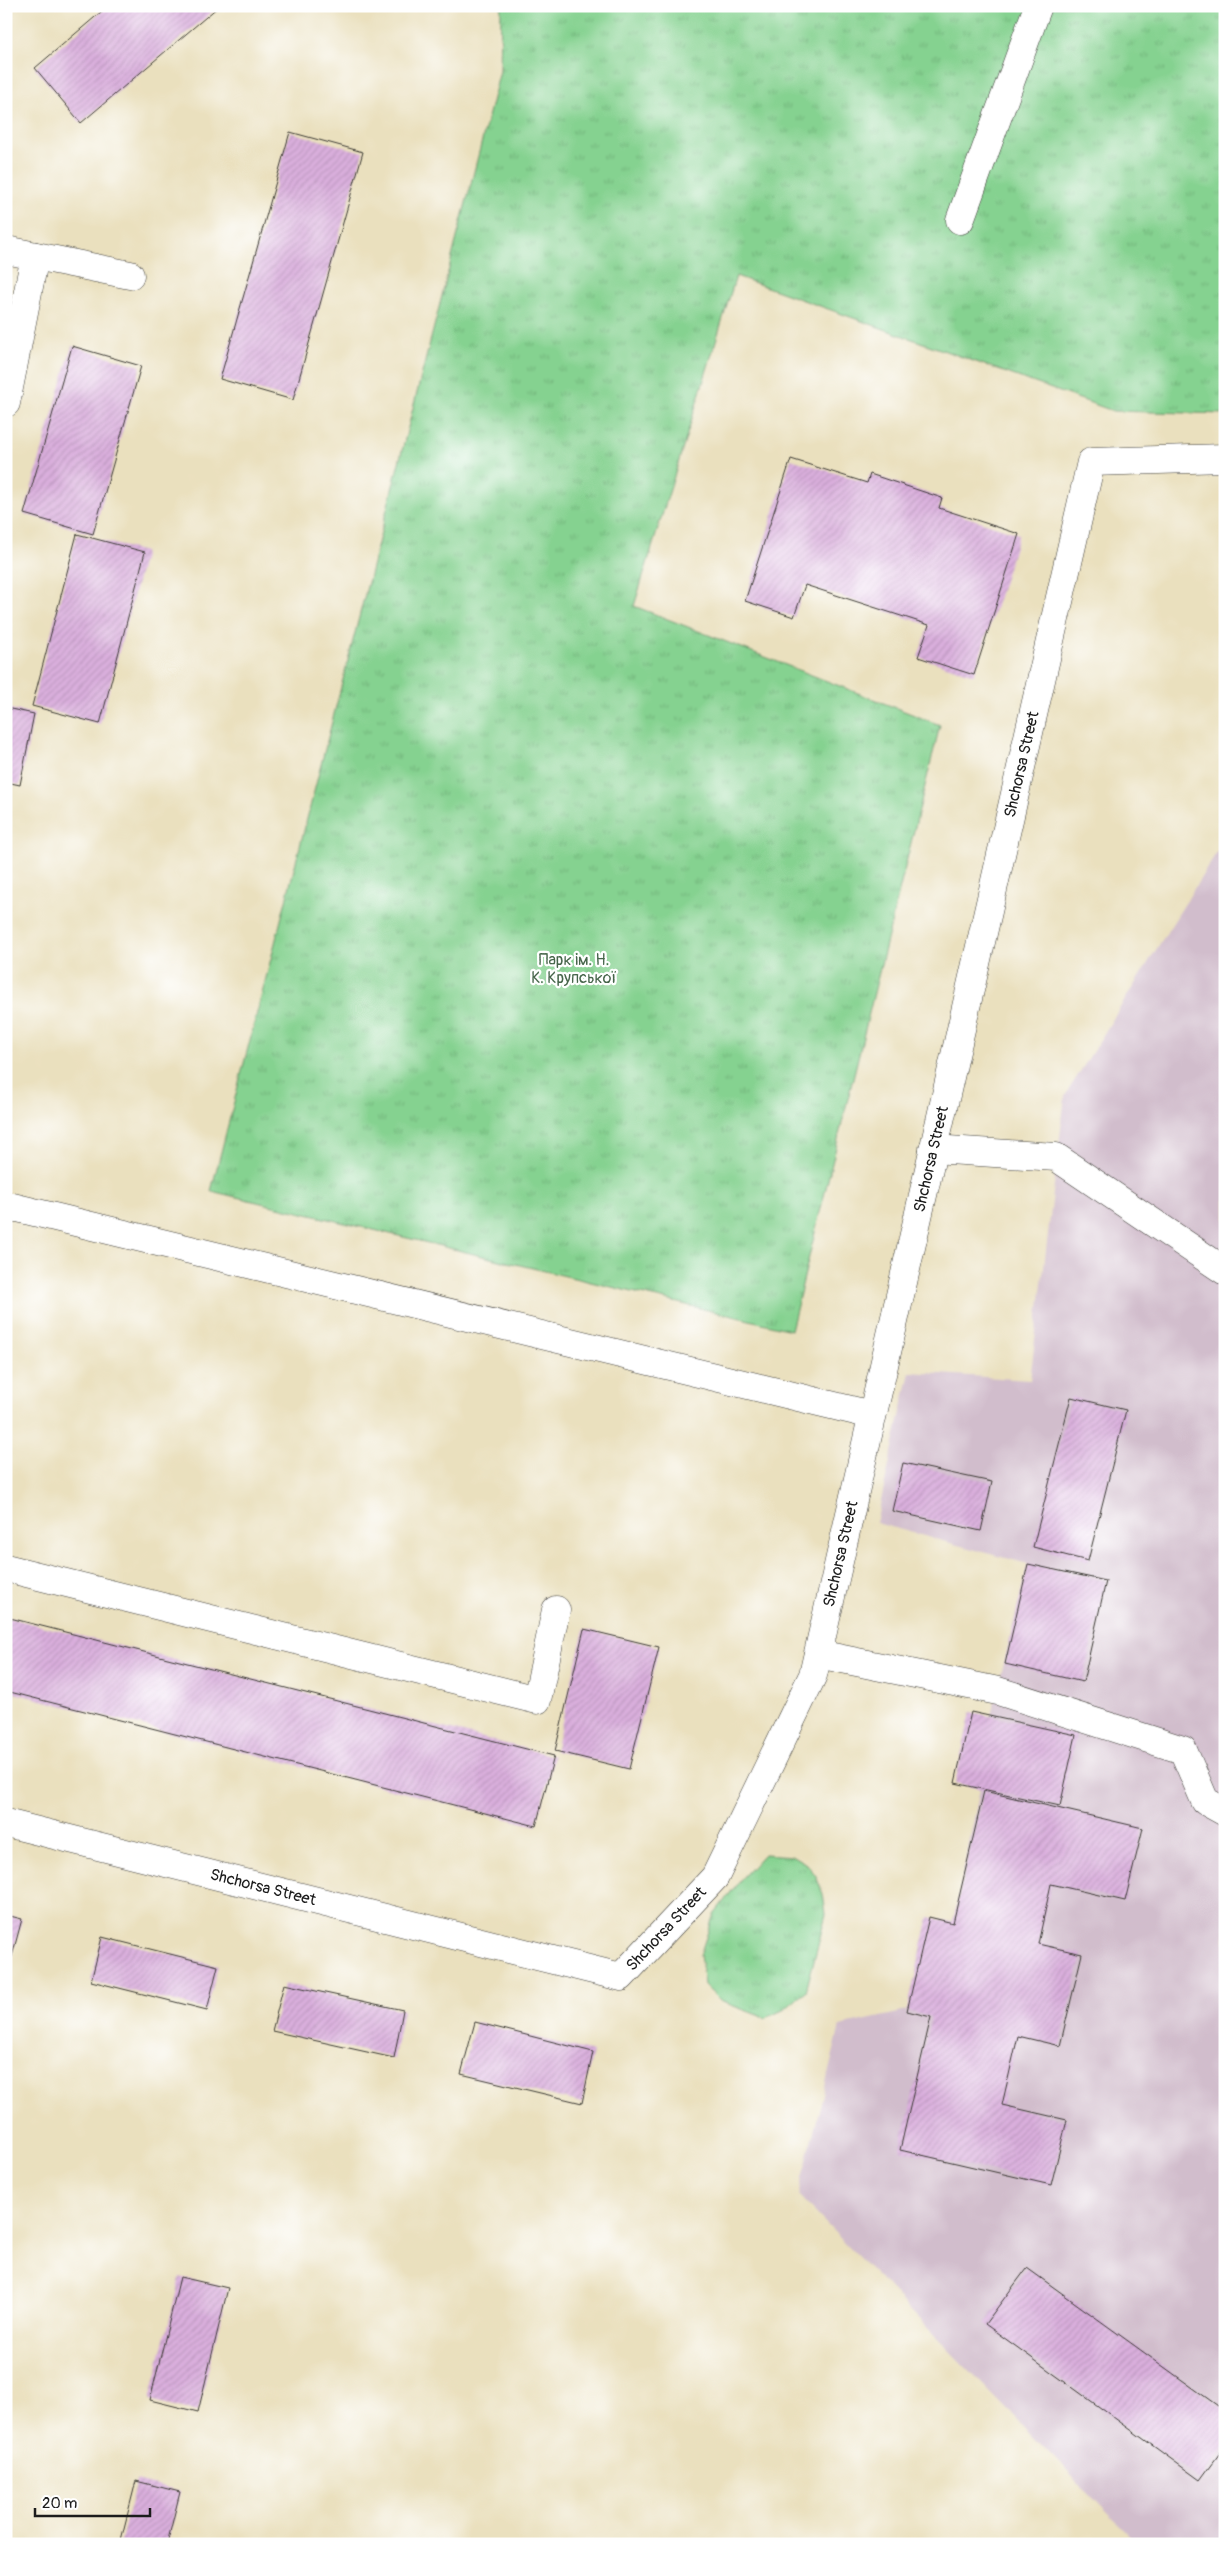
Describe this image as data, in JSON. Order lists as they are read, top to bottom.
{
  "streets": {
    "street": ["Shchorsa Street"]
  },
  "parks": ["Парк ім. Н. К. Крупської"],
  "scale_bar": "20 m"
}
